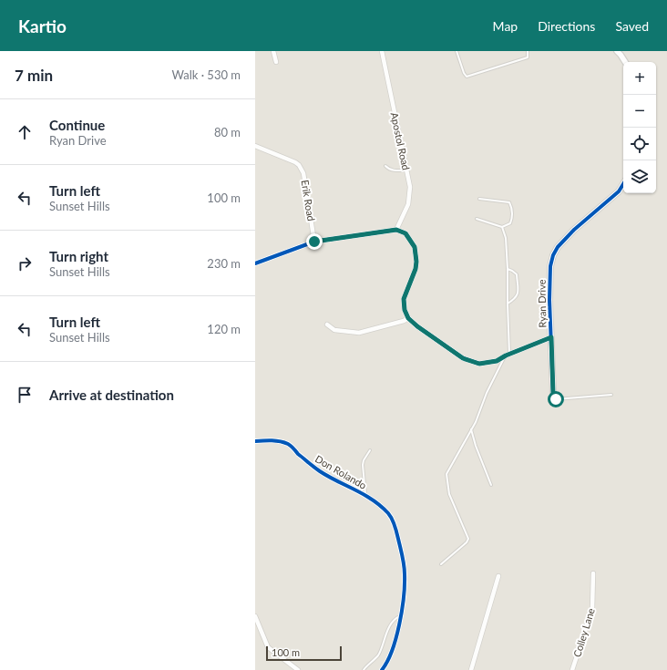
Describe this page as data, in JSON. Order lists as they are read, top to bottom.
{
  "streets": {
    "street": [
      "Apostol Road",
      "Erik Road",
      "Ryan Drive",
      "Don Rolando",
      "Colley Lane"
    ]
  },
  "scale_bar": "100 m",
  "page": {
    "header": "Kartio",
    "nav": ["Map", "Directions", "Saved"],
    "heading": ["7 min", "Walk · 530 m"],
    "map_buttons": ["+", "−"],
    "list": [
      ["Continue", "Ryan Drive", "80 m"],
      ["Turn left", "Sunset Hills", "100 m"],
      ["Turn right", "Sunset Hills", "230 m"],
      ["Turn left", "Sunset Hills", "120 m"],
      "Arrive at destination"
    ],
    "scale": "100 m"
  }
}
